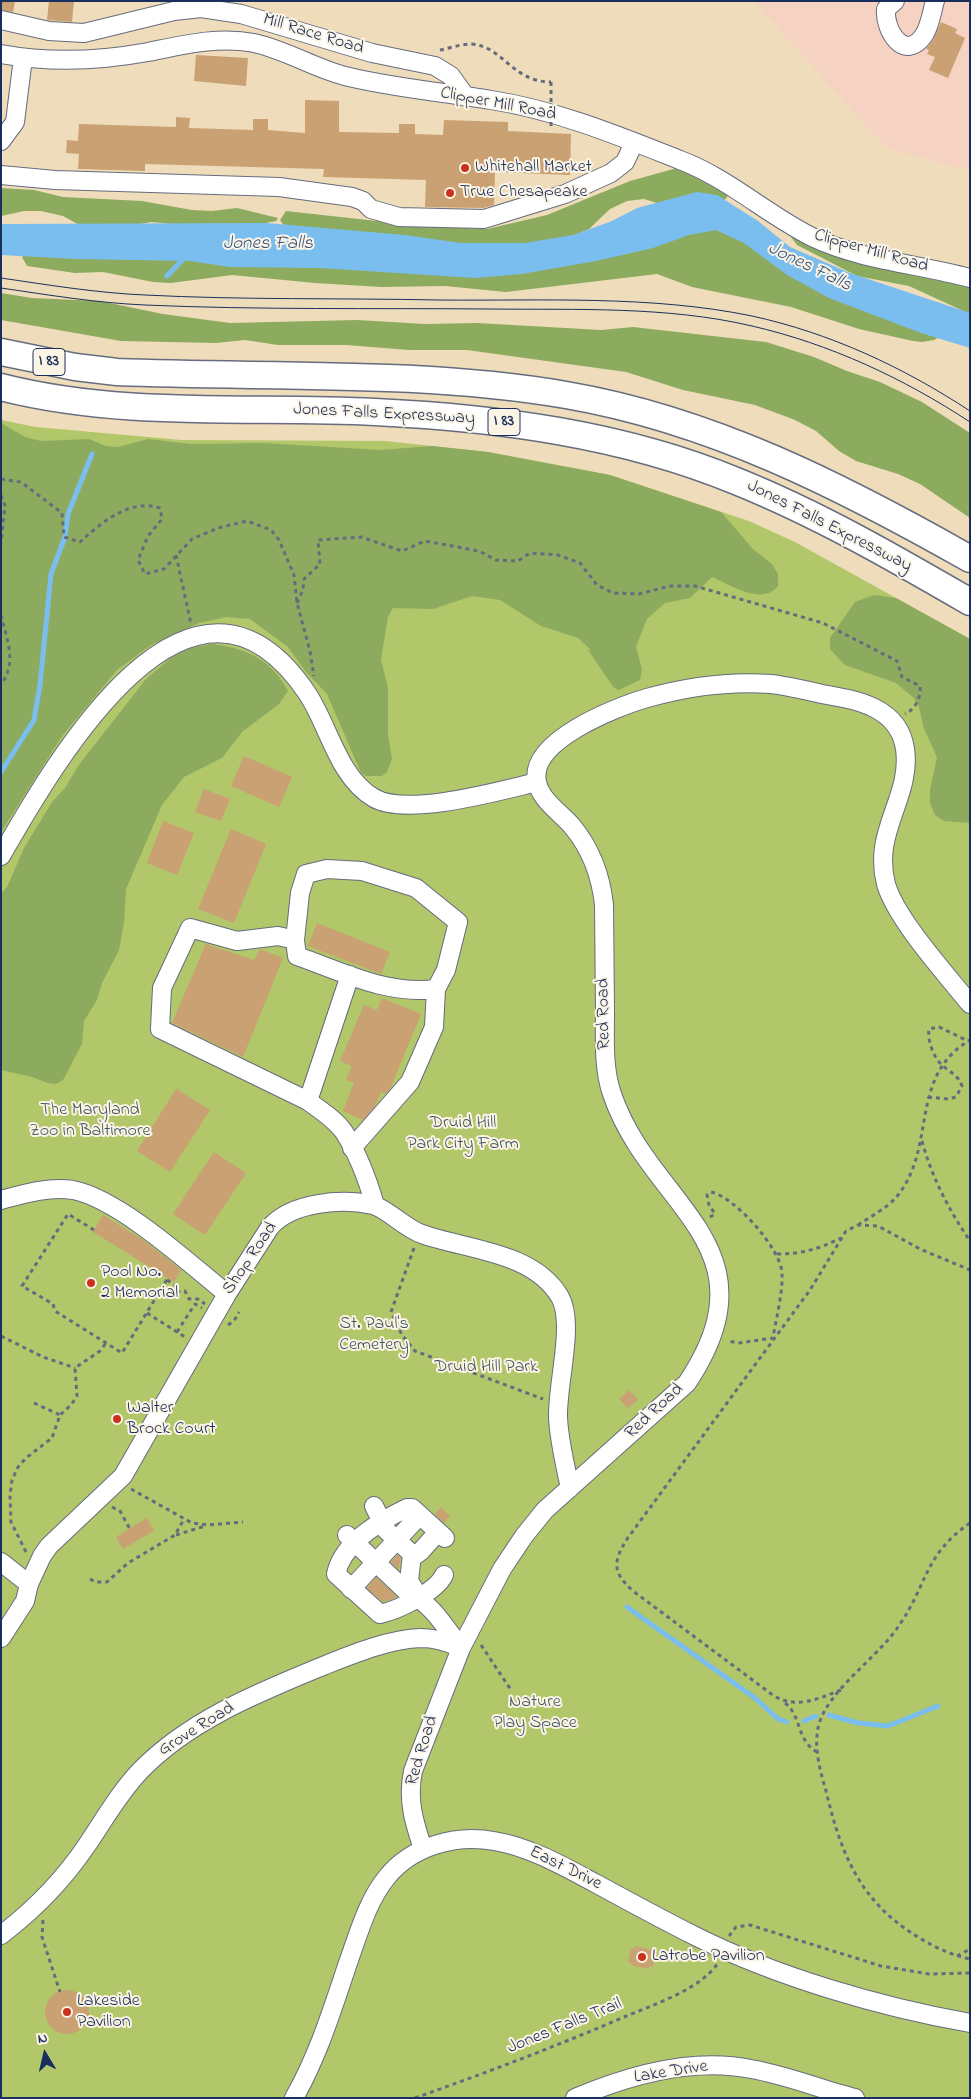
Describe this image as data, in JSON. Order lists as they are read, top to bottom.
{
  "streets": {
    "highway": ["I 83", "Jones Falls Expressway"],
    "street": [
      "Mill Race Road",
      "Clipper Mill Road",
      "Red Road",
      "Shop Road",
      "Grove Road",
      "East Drive",
      "Lake Drive"
    ],
    "path": ["Jones Falls Trail"]
  },
  "crossings": [
    ["Mill Race Road", "Clipper Mill Road"],
    ["Red Road", "Grove Road"],
    ["Red Road", "East Drive"]
  ],
  "water": ["Jones Falls"],
  "parks": [
    "The Maryland Zoo in Baltimore",
    "Druid Hill Park City Farm",
    "St. Paul's Cemetery",
    "Druid Hill Park",
    "Nature Play Space"
  ],
  "places": [
    "Whitehall Market",
    "True Chesapeake",
    "Pool No. 2 Memorial",
    "Walter Brock Court",
    "Latrobe Pavilion",
    "Lakeside Pavilion"
  ],
  "north": "top"
}
